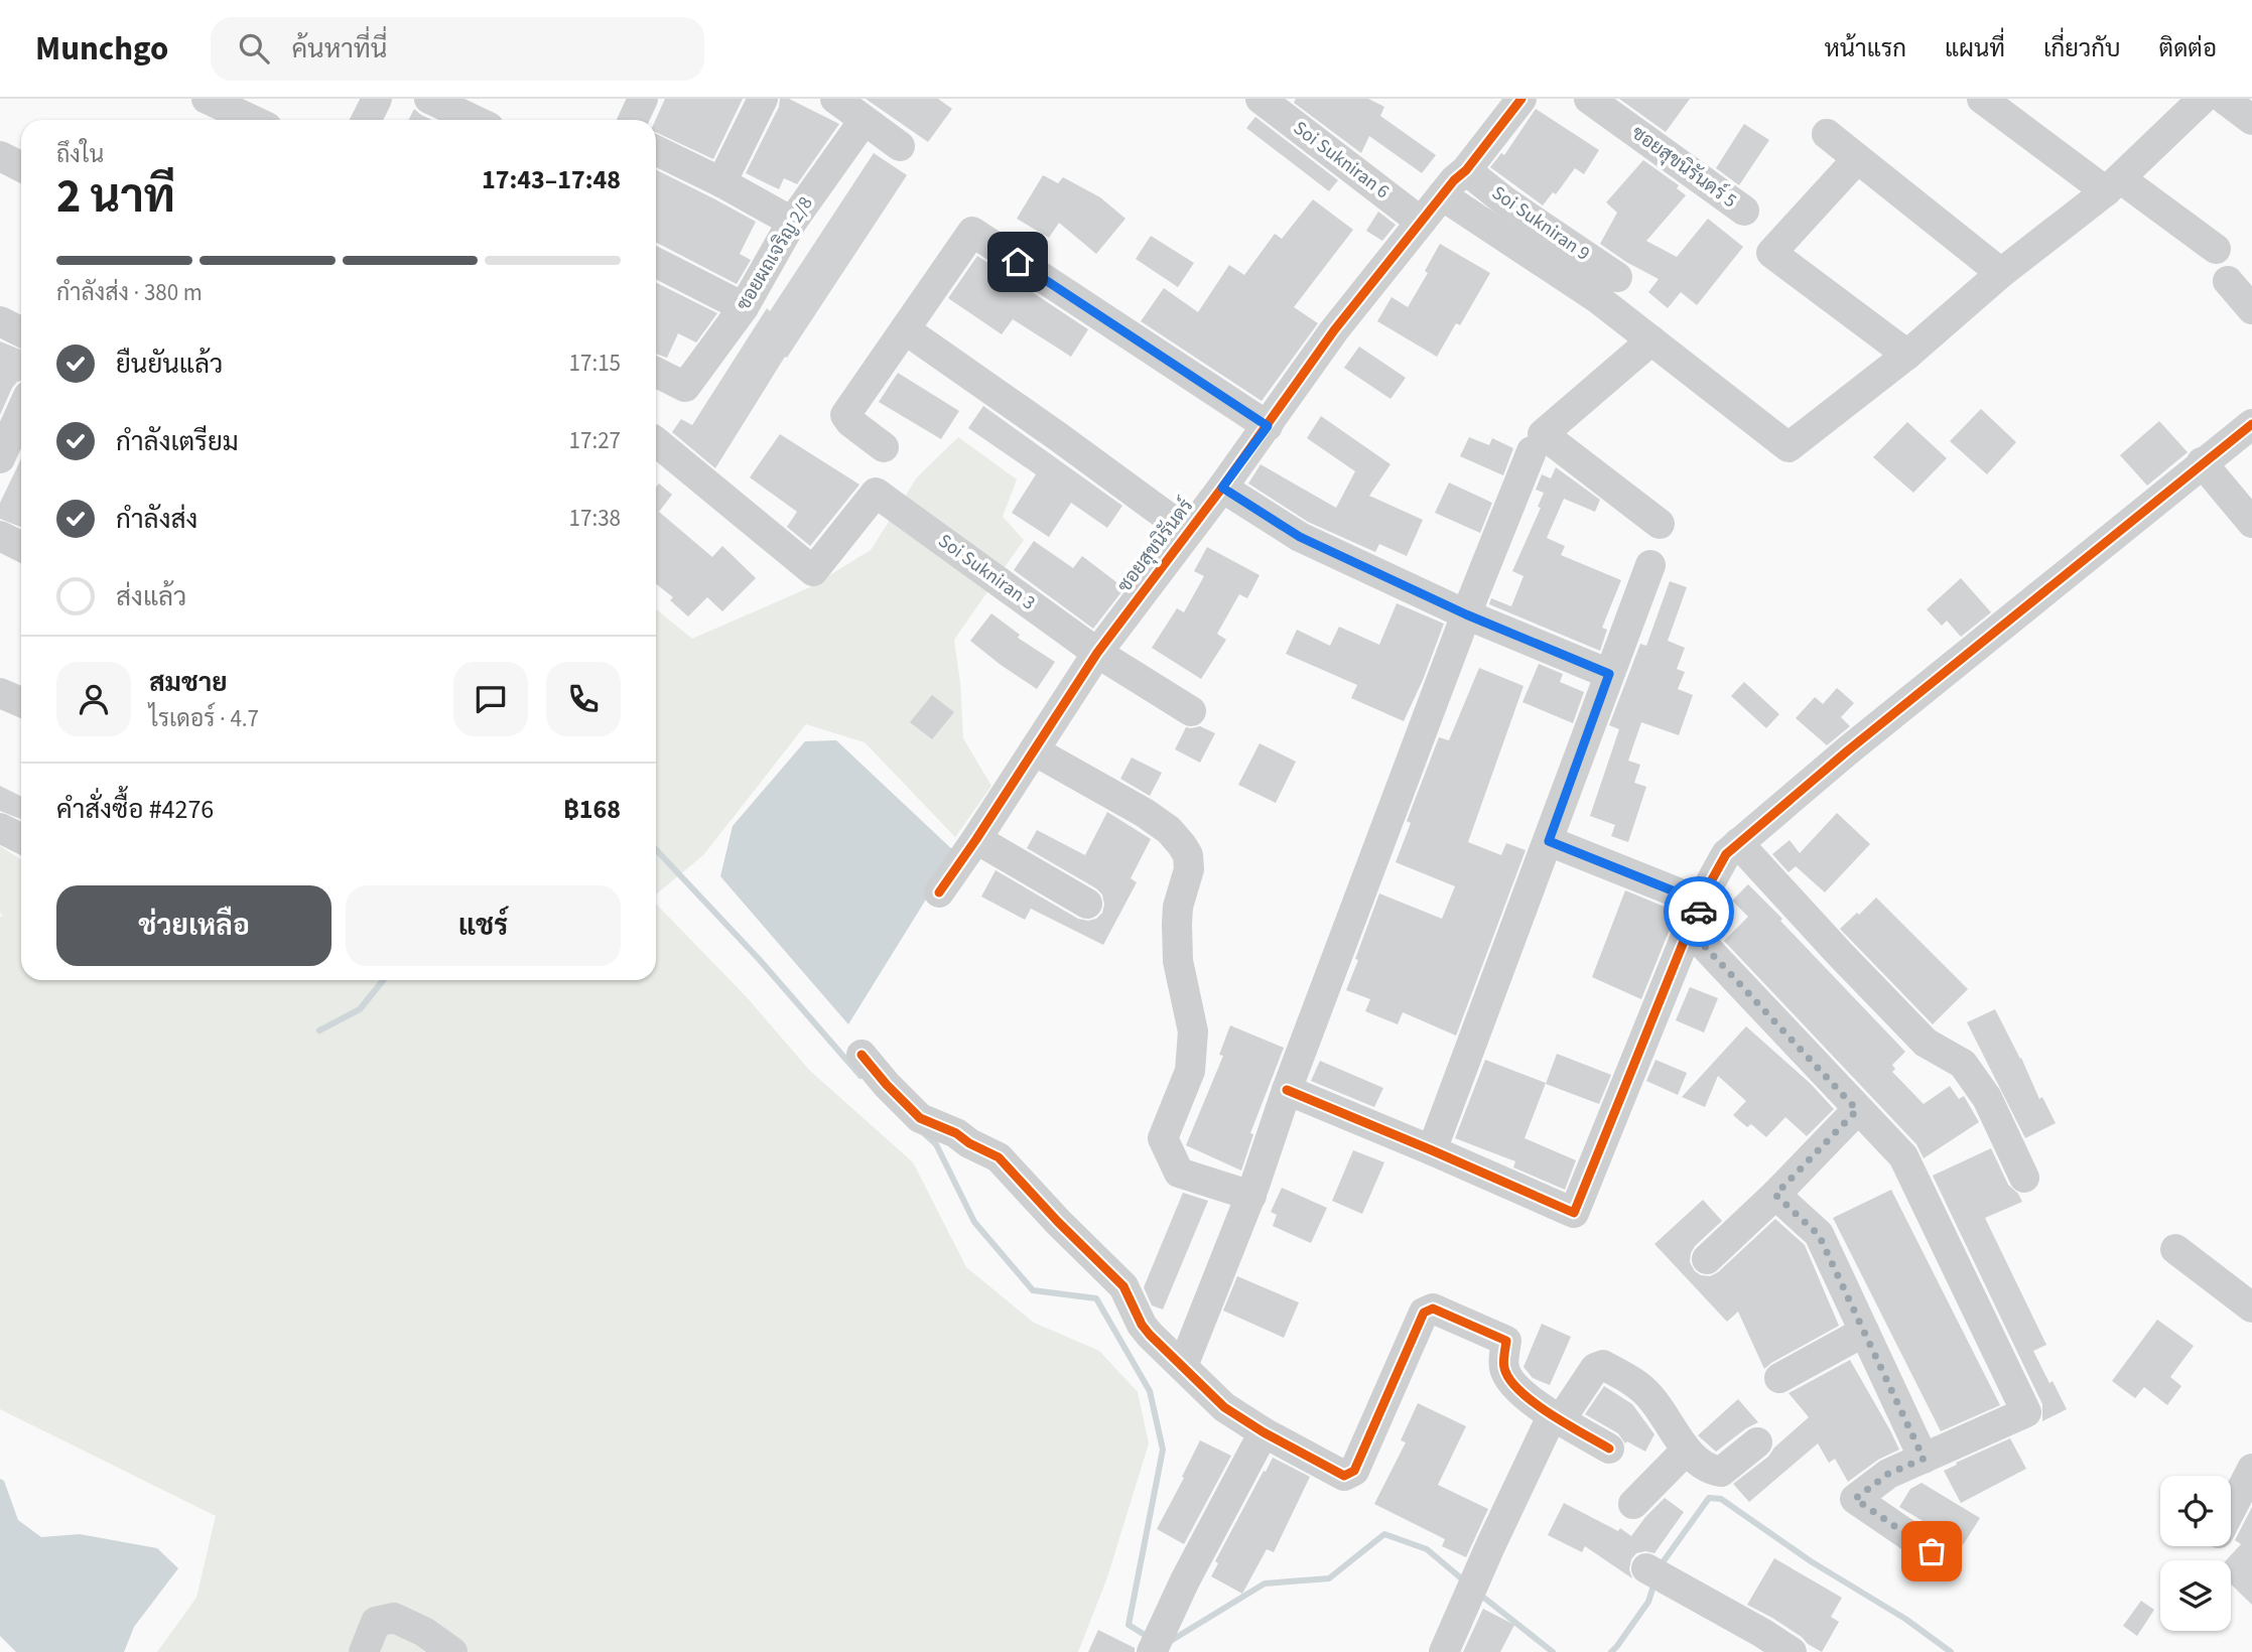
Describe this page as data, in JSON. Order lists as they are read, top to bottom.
{
  "streets": {
    "street": [
      "Soi Sukniran 6",
      "ซอยสุขนิรันดร์ 5",
      "Soi Sukniran 9",
      "ซอยผถเจริญ 2/8",
      "ซอยสุขนิรันดร์",
      "Soi Sukniran 3"
    ]
  },
  "crossings": [
    ["Soi Sukniran 6", "ซอยสุขนิรันดร์"],
    ["Soi Sukniran 9", "ซอยสุขนิรันดร์"],
    ["ซอยสุขนิรันดร์", "Soi Sukniran 3"]
  ],
  "page": {
    "header": "Munchgo",
    "search": "ค้นหาที่นี่",
    "nav": [
      "หน้าแรก",
      "แผนที่",
      "เกี่ยวกับ",
      "ติดต่อ"
    ],
    "heading": ["2 นาที", "ถึงใน", "17:43–17:48"],
    "panel": [
      "สมชาย",
      "ไรเดอร์ · 4.7",
      "คำสั่งซื้อ #4276",
      "฿168"
    ],
    "bar": "กำลังส่ง · 380 m",
    "list": [
      ["ยืนยันแล้ว", "17:15"],
      ["กำลังเตรียม", "17:27"],
      ["กำลังส่ง", "17:38"],
      "ส่งแล้ว"
    ],
    "buttons": ["ช่วยเหลือ", "แชร์"]
  }
}
